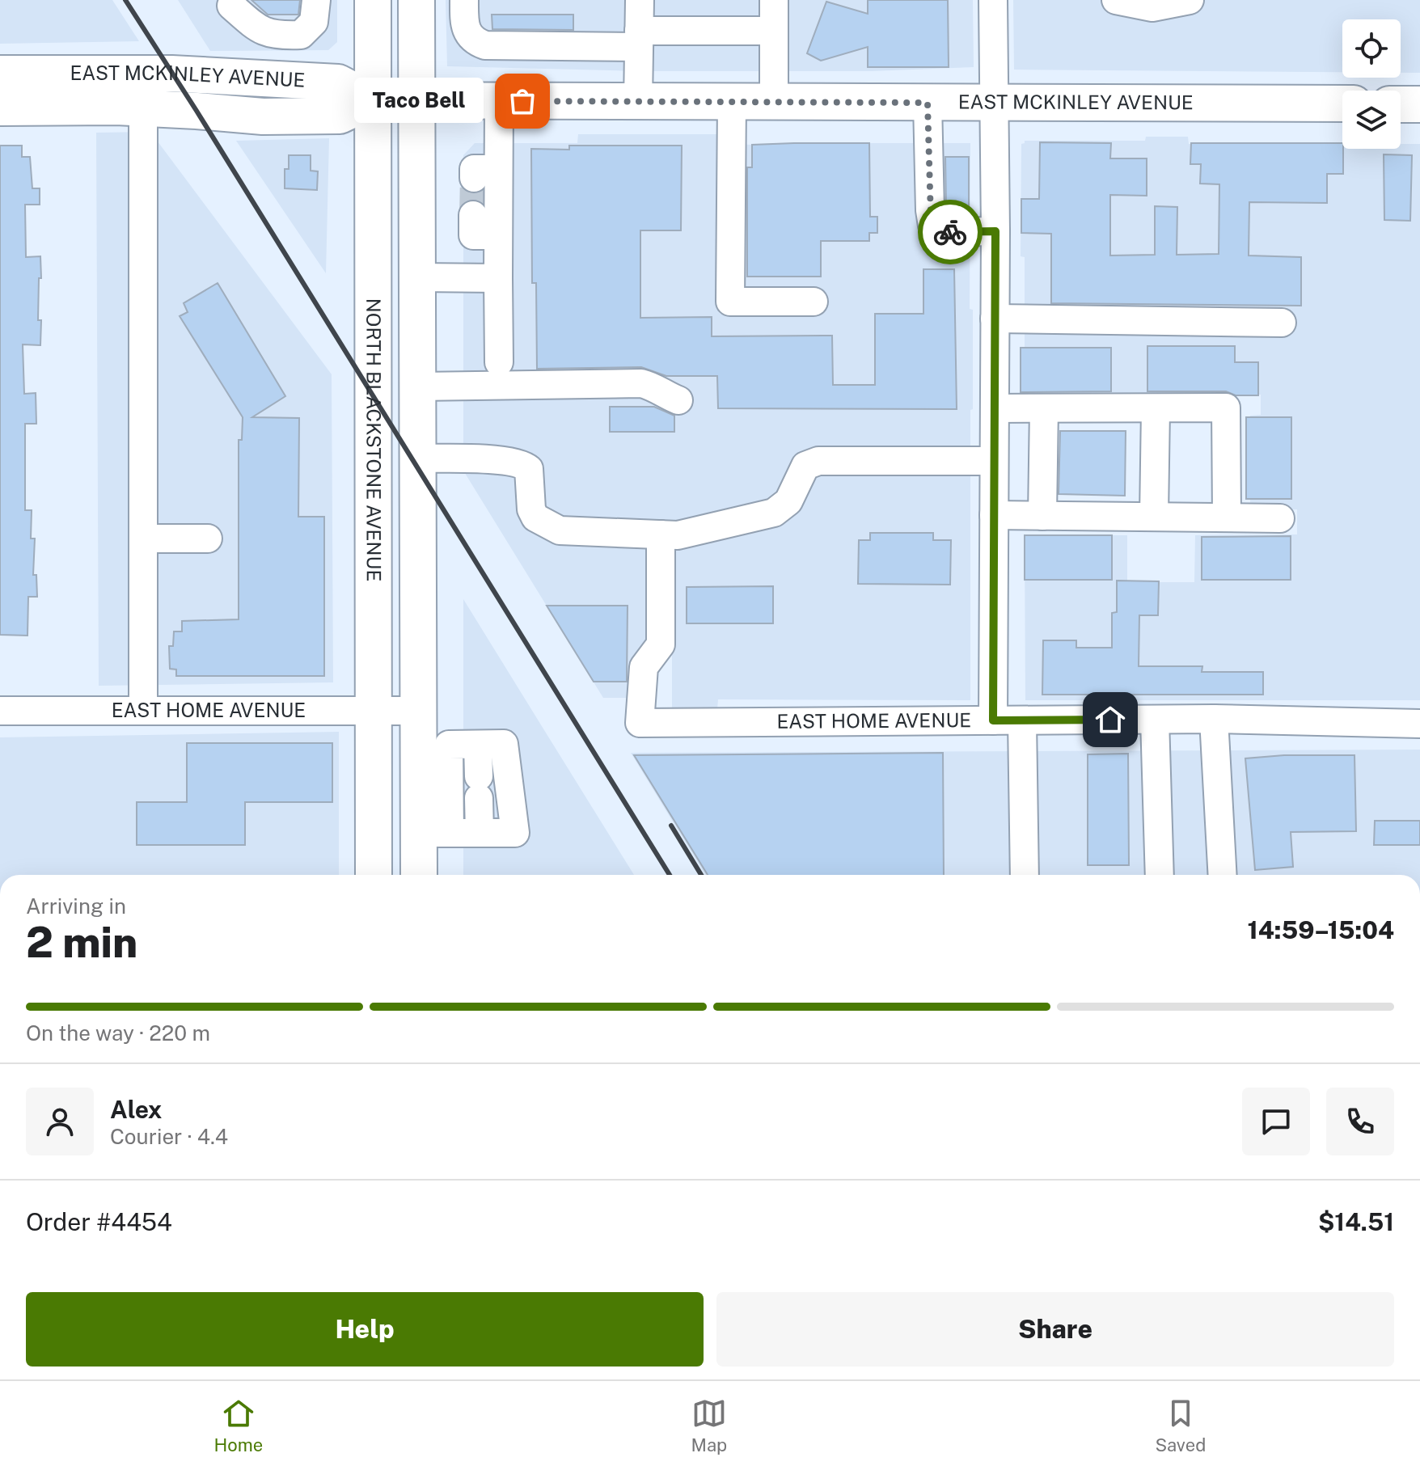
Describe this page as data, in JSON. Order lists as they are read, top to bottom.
{
  "streets": {
    "main road": ["EAST MCKINLEY AVENUE", "NORTH BLACKSTONE AVENUE"],
    "street": ["EAST HOME AVENUE"]
  },
  "crossings": [
    ["EAST MCKINLEY AVENUE", "NORTH BLACKSTONE AVENUE"],
    ["NORTH BLACKSTONE AVENUE", "EAST HOME AVENUE"]
  ],
  "places": ["Taco Bell"],
  "page": {
    "bubble": "Taco Bell",
    "heading": ["2 min", "Arriving in", "14:59–15:04"],
    "panel": [
      "Alex",
      "Courier · 4.4",
      "Order #4454",
      "$14.51"
    ],
    "bar": "On the way · 220 m",
    "buttons": ["Help", "Share"],
    "tabs": ["Home", "Map", "Saved"]
  }
}
